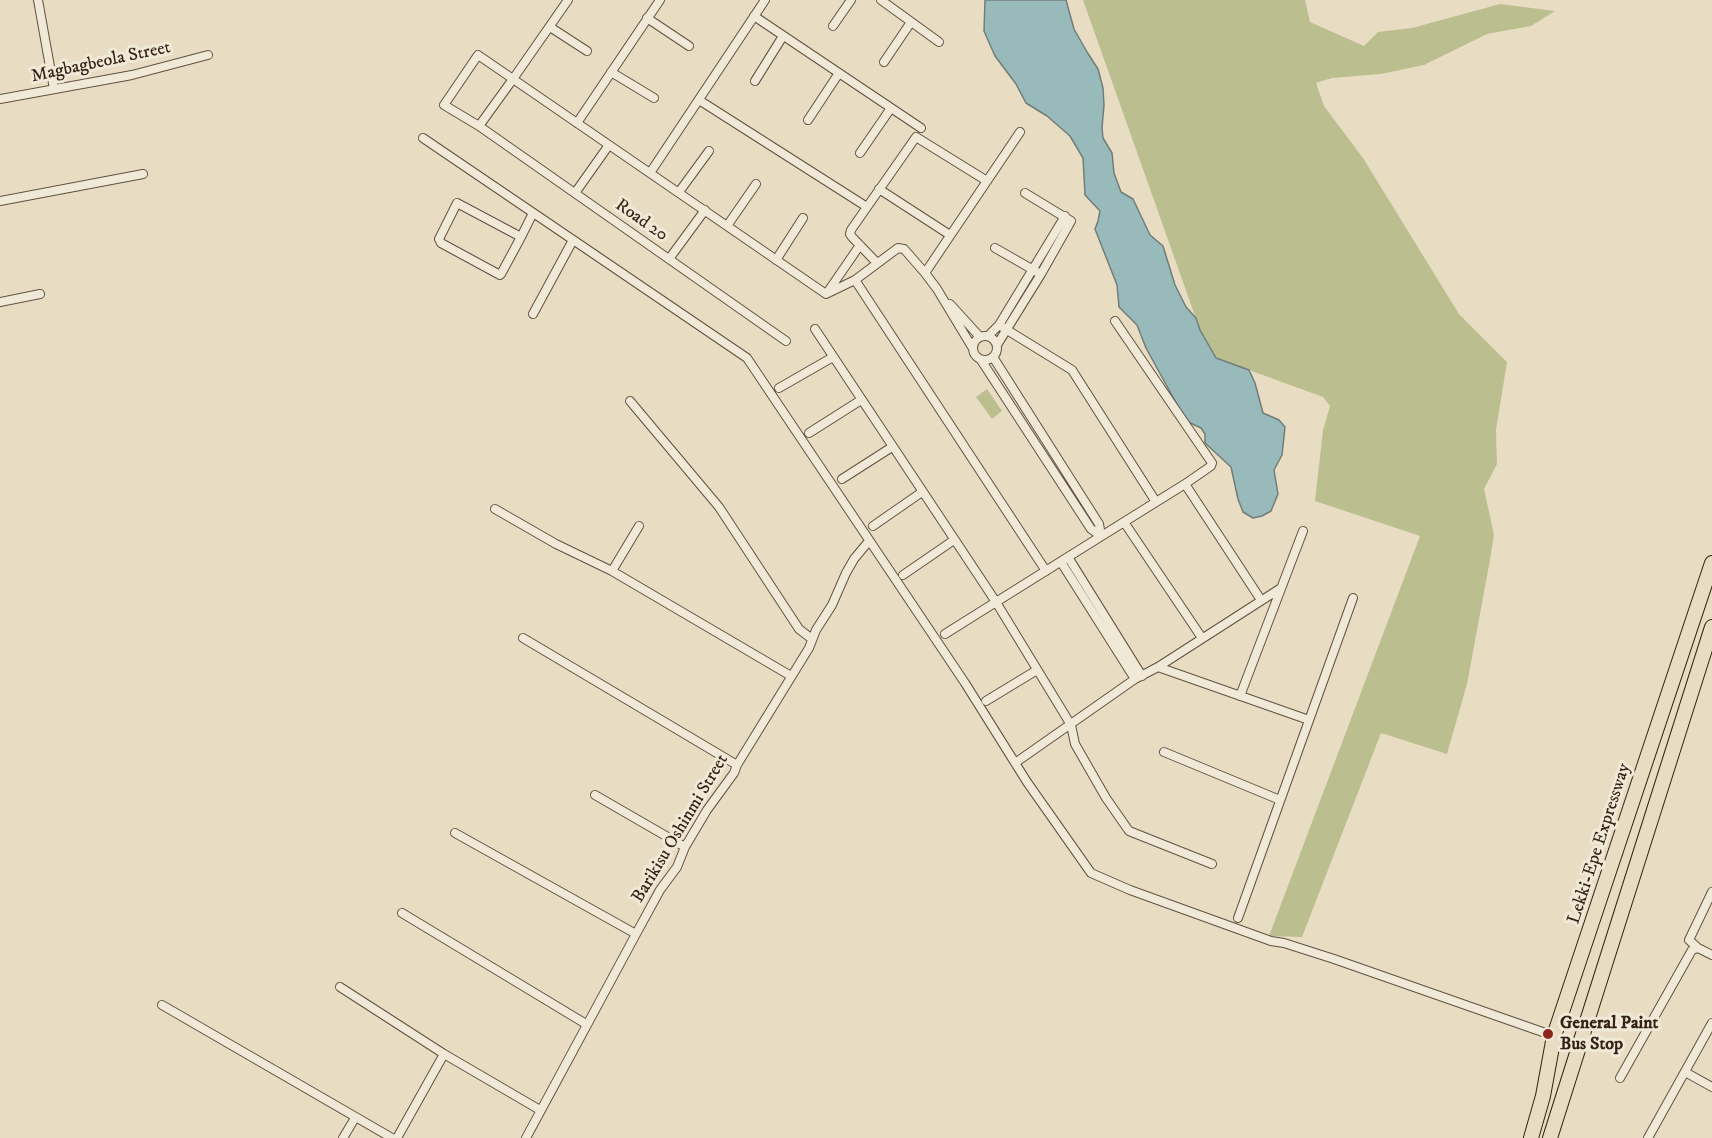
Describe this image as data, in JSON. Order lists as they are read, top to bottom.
{
  "streets": {
    "highway": ["Lekki-Epe Expressway"],
    "street": ["Magbagbeola Street", "Road 20", "Barikisu Oshinmi Street"]
  },
  "places": ["General Paint Bus Stop"]
}
